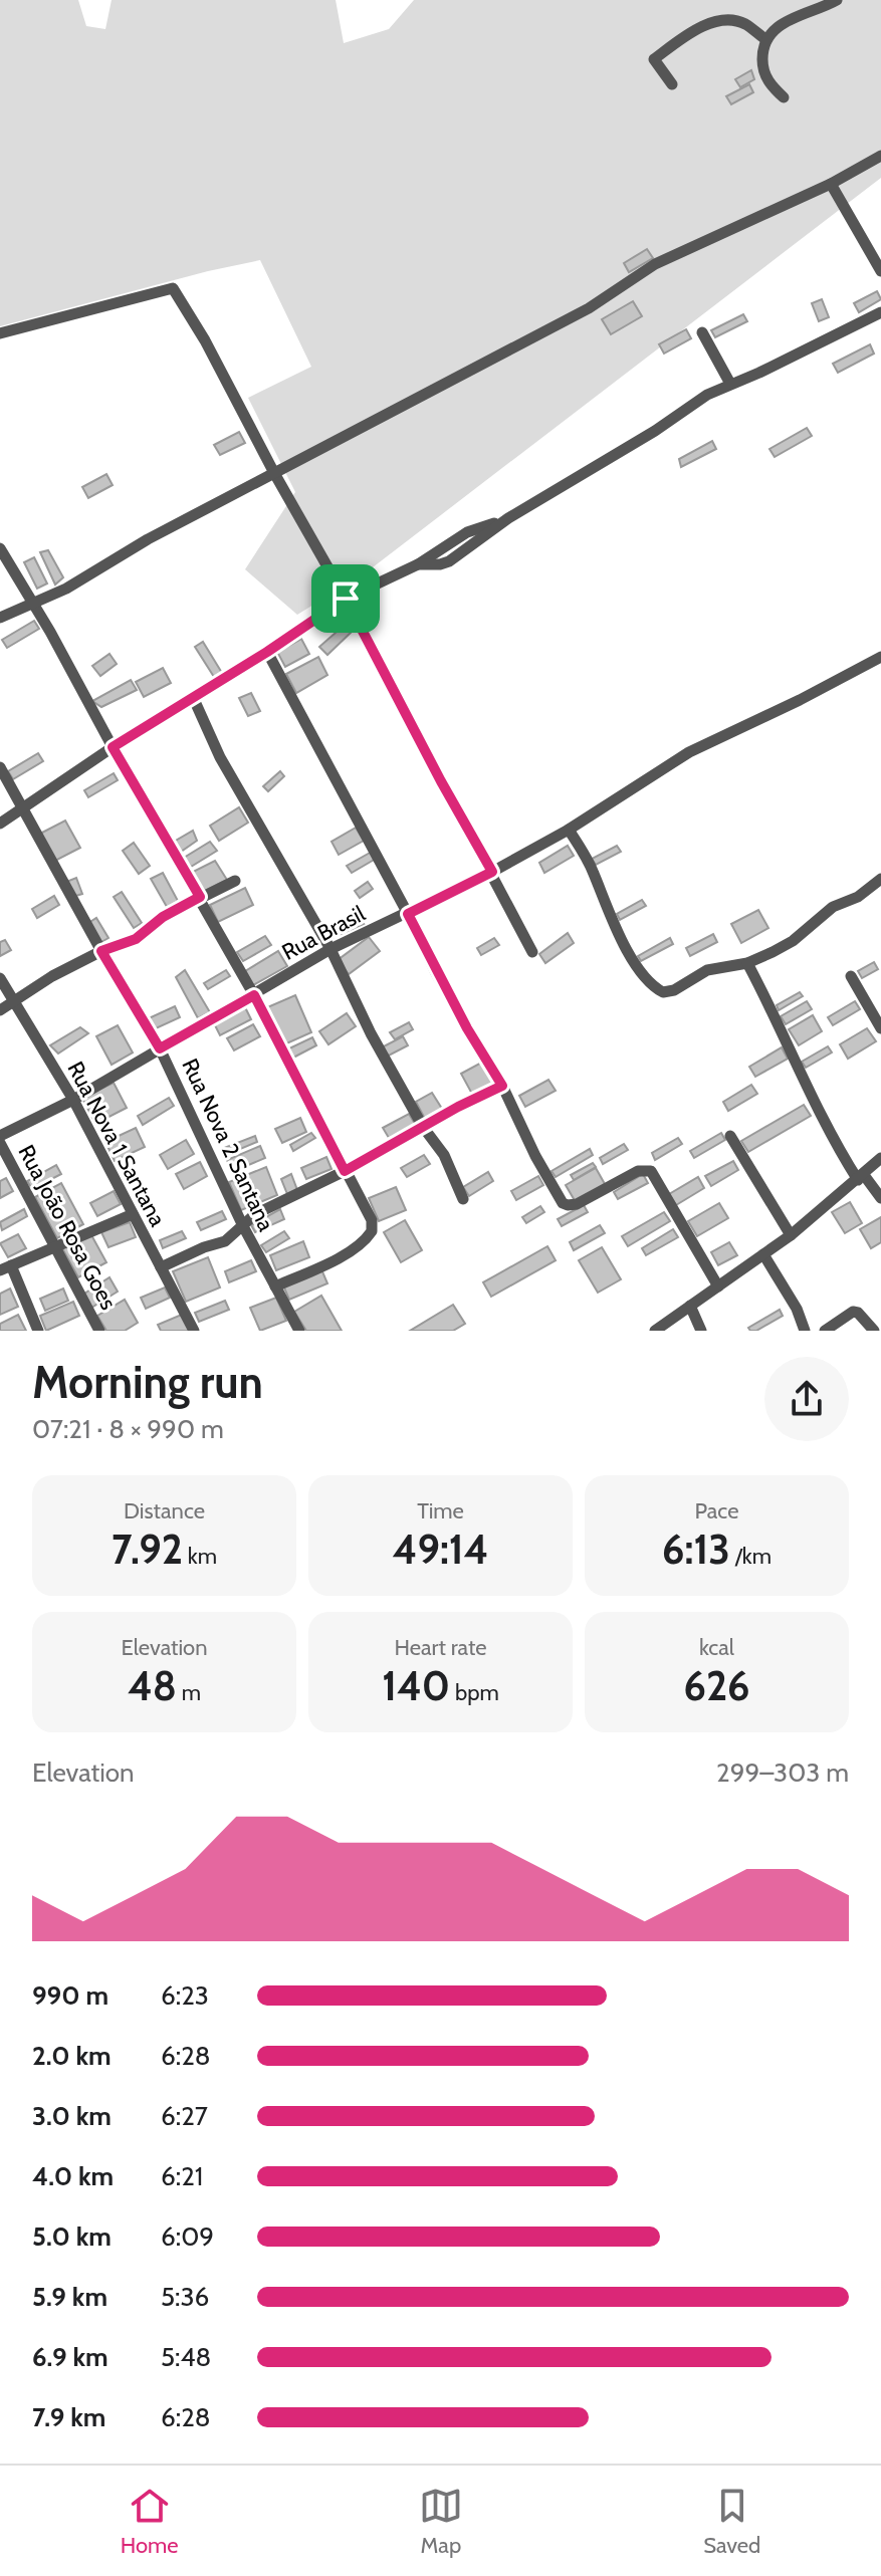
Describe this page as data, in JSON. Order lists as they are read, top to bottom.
{
  "streets": {
    "street": [
      "Rua Brasil",
      "Rua Nova 1 Santana",
      "Rua Nova 2 Santana",
      "Rua João Rosa Goes"
    ]
  },
  "crossings": [
    ["Rua Brasil", "Rua Nova 1 Santana"],
    ["Rua Brasil", "Rua Nova 2 Santana"]
  ],
  "page": {
    "heading": ["Morning run", "07:21 · 8 × 990 m"],
    "stats": [
      ["Distance", "7.92 km"],
      ["Time", "49:14"],
      ["Pace", "6:13 /km"],
      ["Elevation", "48 m"],
      ["Heart rate", "140 bpm"],
      ["kcal", "626"]
    ],
    "chart": ["Elevation", "299–303 m"],
    "list": [
      {
        "name": "990 m",
        "note": "6:23"
      },
      {
        "name": "2.0 km",
        "note": "6:28"
      },
      {
        "name": "3.0 km",
        "note": "6:27"
      },
      {
        "name": "4.0 km",
        "note": "6:21"
      },
      {
        "name": "5.0 km",
        "note": "6:09"
      },
      {
        "name": "5.9 km",
        "note": "5:36"
      },
      {
        "name": "6.9 km",
        "note": "5:48"
      },
      {
        "name": "7.9 km",
        "note": "6:28"
      }
    ],
    "tabs": ["Home", "Map", "Saved"]
  }
}
